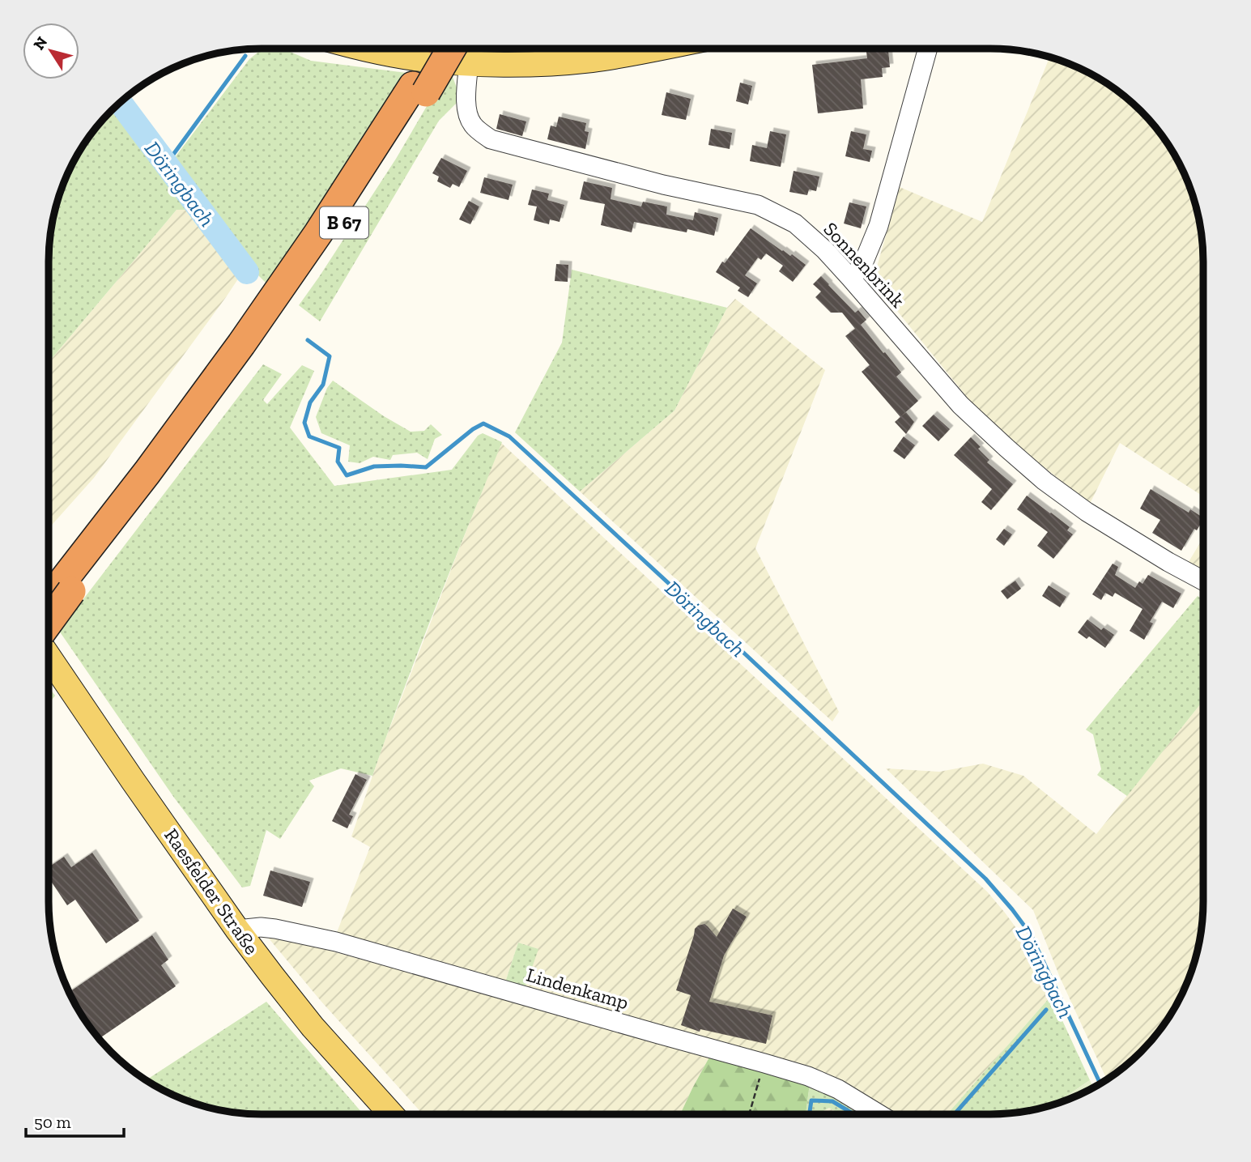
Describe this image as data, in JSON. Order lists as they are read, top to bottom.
{
  "streets": {
    "highway": ["B 67"],
    "main road": ["Raesfelder Straße"],
    "street": ["Sonnenbrink", "Lindenkamp"]
  },
  "crossings": [
    ["Raesfelder Straße", "Lindenkamp"]
  ],
  "water": ["Döringbach"],
  "scale_bar": "50 m",
  "north": "top left"
}
